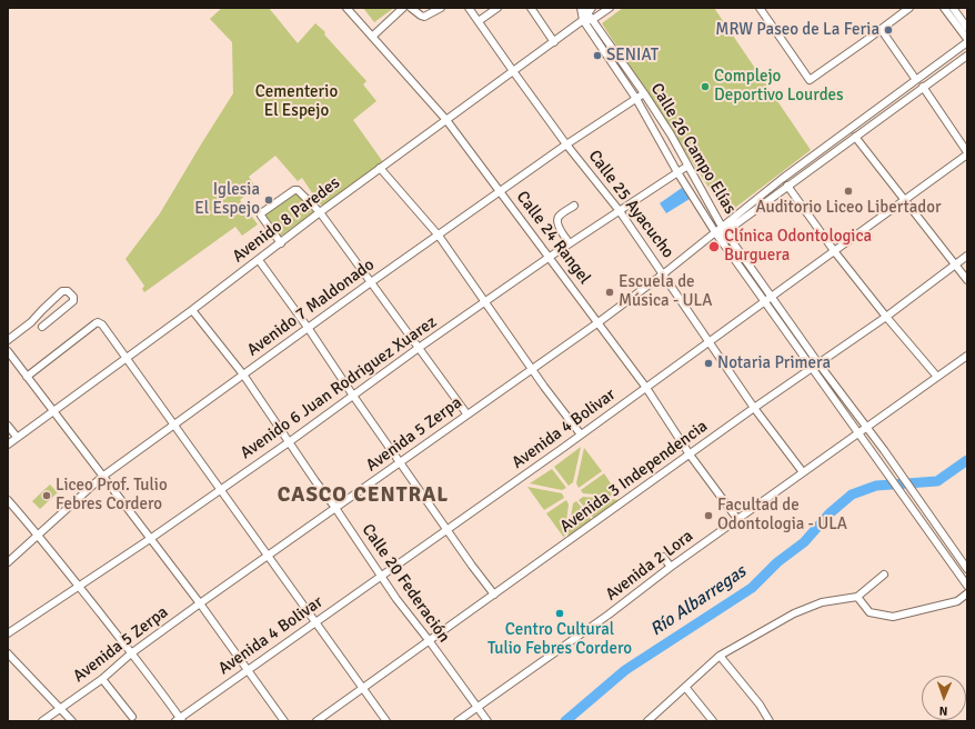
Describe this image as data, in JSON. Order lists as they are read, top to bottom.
{
  "streets": {
    "street": [
      "Calle 26 Campo Elías",
      "Calle 25 Ayacucho",
      "Avenido 8 Paredes",
      "Calle 24 Rangel",
      "Avenido 7 Maldonado",
      "Avenido 6 Juan Rodriguez Xuarez",
      "Avenida 4 Bolivar",
      "Avenida 5 Zerpa",
      "Avenida 3 Independencia",
      "Avenida 2 Lora",
      "Calle 20 Federación"
    ]
  },
  "crossings": [
    ["Calle 26 Campo Elías", "Avenido 8 Paredes"],
    ["Calle 26 Campo Elías", "Avenido 7 Maldonado"],
    ["Calle 26 Campo Elías", "Avenido 6 Juan Rodriguez Xuarez"],
    ["Calle 26 Campo Elías", "Avenida 4 Bolivar"],
    ["Calle 26 Campo Elías", "Avenida 5 Zerpa"],
    ["Calle 26 Campo Elías", "Avenida 3 Independencia"],
    ["Calle 26 Campo Elías", "Avenida 2 Lora"],
    ["Calle 25 Ayacucho", "Avenido 8 Paredes"],
    ["Calle 25 Ayacucho", "Avenido 7 Maldonado"],
    ["Calle 25 Ayacucho", "Avenido 6 Juan Rodriguez Xuarez"],
    ["Calle 25 Ayacucho", "Avenida 4 Bolivar"],
    ["Calle 25 Ayacucho", "Avenida 5 Zerpa"],
    ["Calle 25 Ayacucho", "Avenida 3 Independencia"],
    ["Calle 25 Ayacucho", "Avenida 2 Lora"],
    ["Avenido 8 Paredes", "Calle 24 Rangel"],
    ["Avenido 8 Paredes", "Calle 20 Federación"],
    ["Calle 24 Rangel", "Avenido 7 Maldonado"],
    ["Calle 24 Rangel", "Avenido 6 Juan Rodriguez Xuarez"],
    ["Calle 24 Rangel", "Avenida 4 Bolivar"],
    ["Calle 24 Rangel", "Avenida 5 Zerpa"],
    ["Calle 24 Rangel", "Avenida 3 Independencia"],
    ["Calle 24 Rangel", "Avenida 2 Lora"],
    ["Avenido 7 Maldonado", "Calle 20 Federación"],
    ["Avenido 6 Juan Rodriguez Xuarez", "Calle 20 Federación"],
    ["Avenida 4 Bolivar", "Calle 20 Federación"],
    ["Avenida 5 Zerpa", "Calle 20 Federación"],
    ["Avenida 3 Independencia", "Calle 20 Federación"],
    ["Avenida 2 Lora", "Calle 20 Federación"]
  ],
  "districts": ["CASCO CENTRAL"],
  "water": ["Río Albarregas"],
  "parks": ["Cementerio El Espejo"],
  "places": [
    "MRW Paseo de La Feria",
    "SENIAT",
    "Complejo Deportivo Lourdes",
    "Auditorio Liceo Libertador",
    "Iglesia El Espejo",
    "Clínica Odontologica Burguera",
    "Escuela de Música - ULA",
    "Notaria Primera",
    "Liceo Prof. Tulio Febres Cordero",
    "Facultad de Odontologia - ULA",
    "Centro Cultural Tulio Febres Cordero"
  ],
  "north": "bottom"
}
